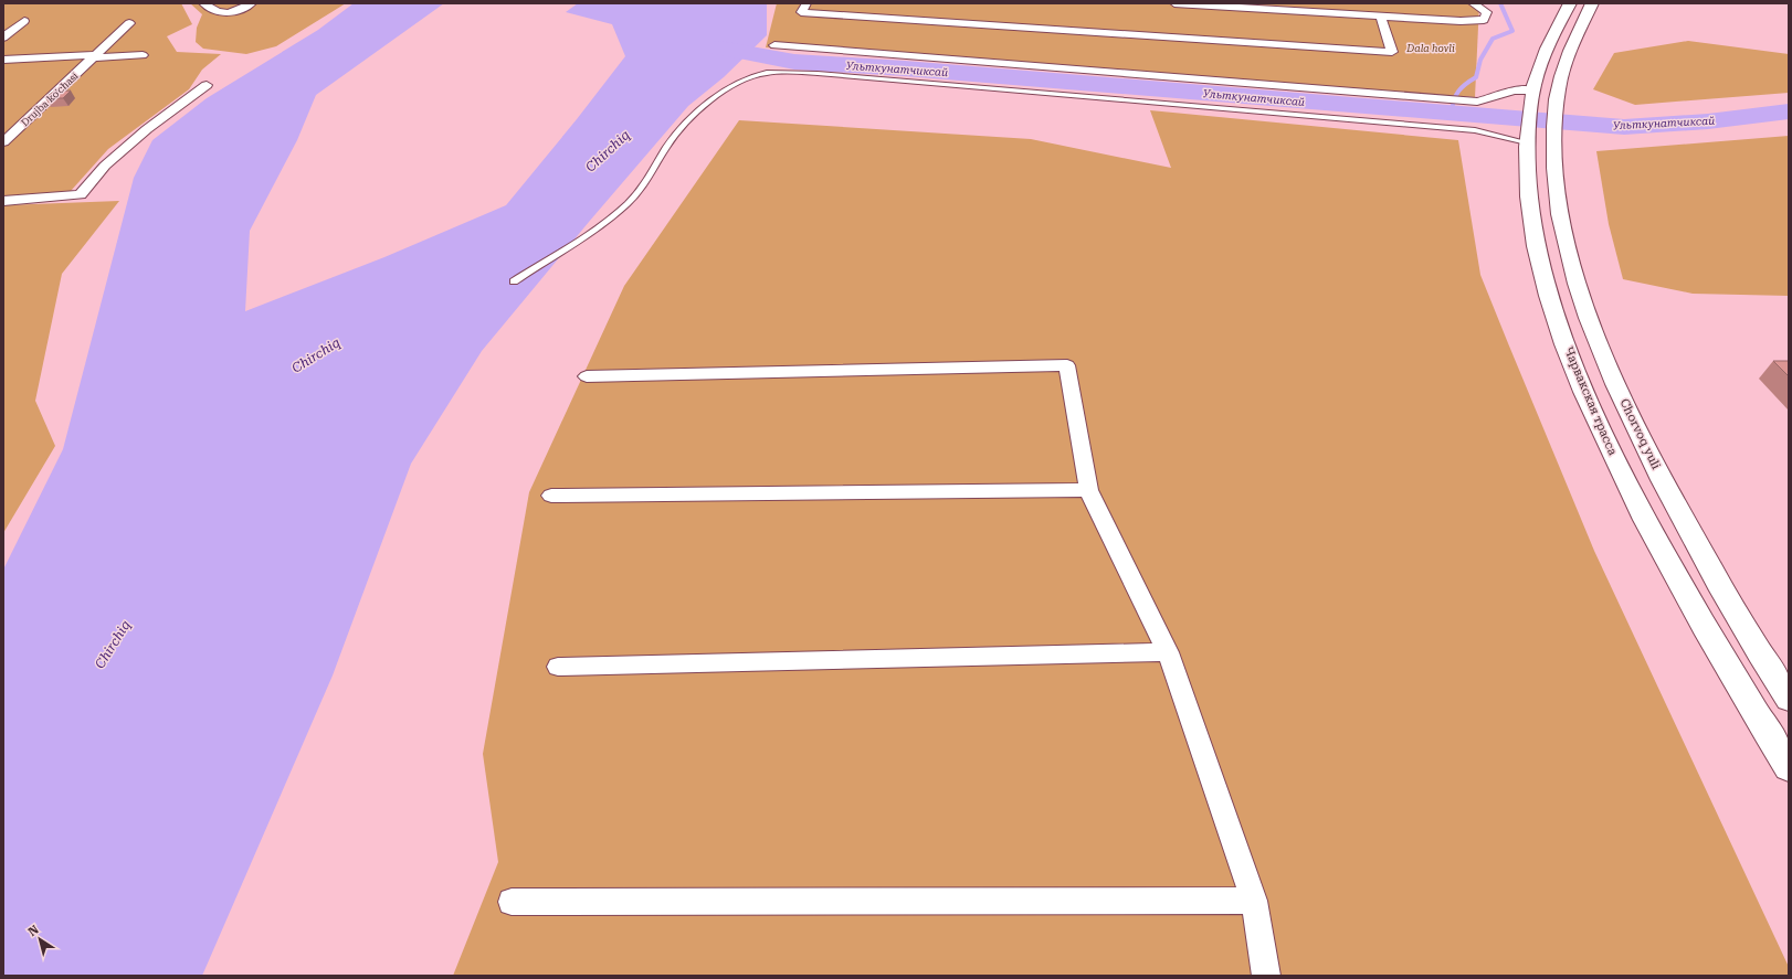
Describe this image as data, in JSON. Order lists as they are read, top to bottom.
{
  "streets": {
    "highway": ["Чарвакская трасса", "Chorvoq yuli"],
    "street": ["Drujba ko'chasi"]
  },
  "water": ["Ульткунатчиксай", "Chirchiq"],
  "parks": ["Dala hovli"],
  "north": "top left"
}
